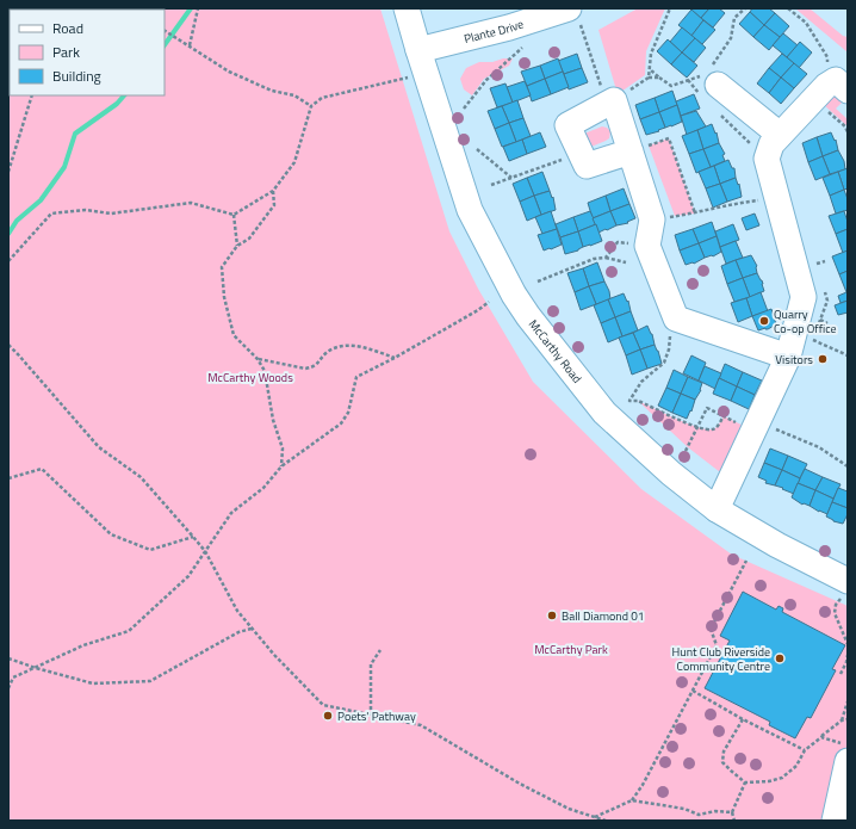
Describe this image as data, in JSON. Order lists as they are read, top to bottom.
{
  "streets": {
    "street": ["Plante Drive", "McCarthy Road"]
  },
  "crossings": [
    ["Plante Drive", "McCarthy Road"]
  ],
  "parks": ["McCarthy Woods", "McCarthy Park"],
  "places": [
    "Quarry Co-op Office",
    "Visitors",
    "Ball Diamond 01",
    "Hunt Club Riverside Community Centre",
    "Poets' Pathway"
  ],
  "legend": ["Road", "Park", "Building"]
}
